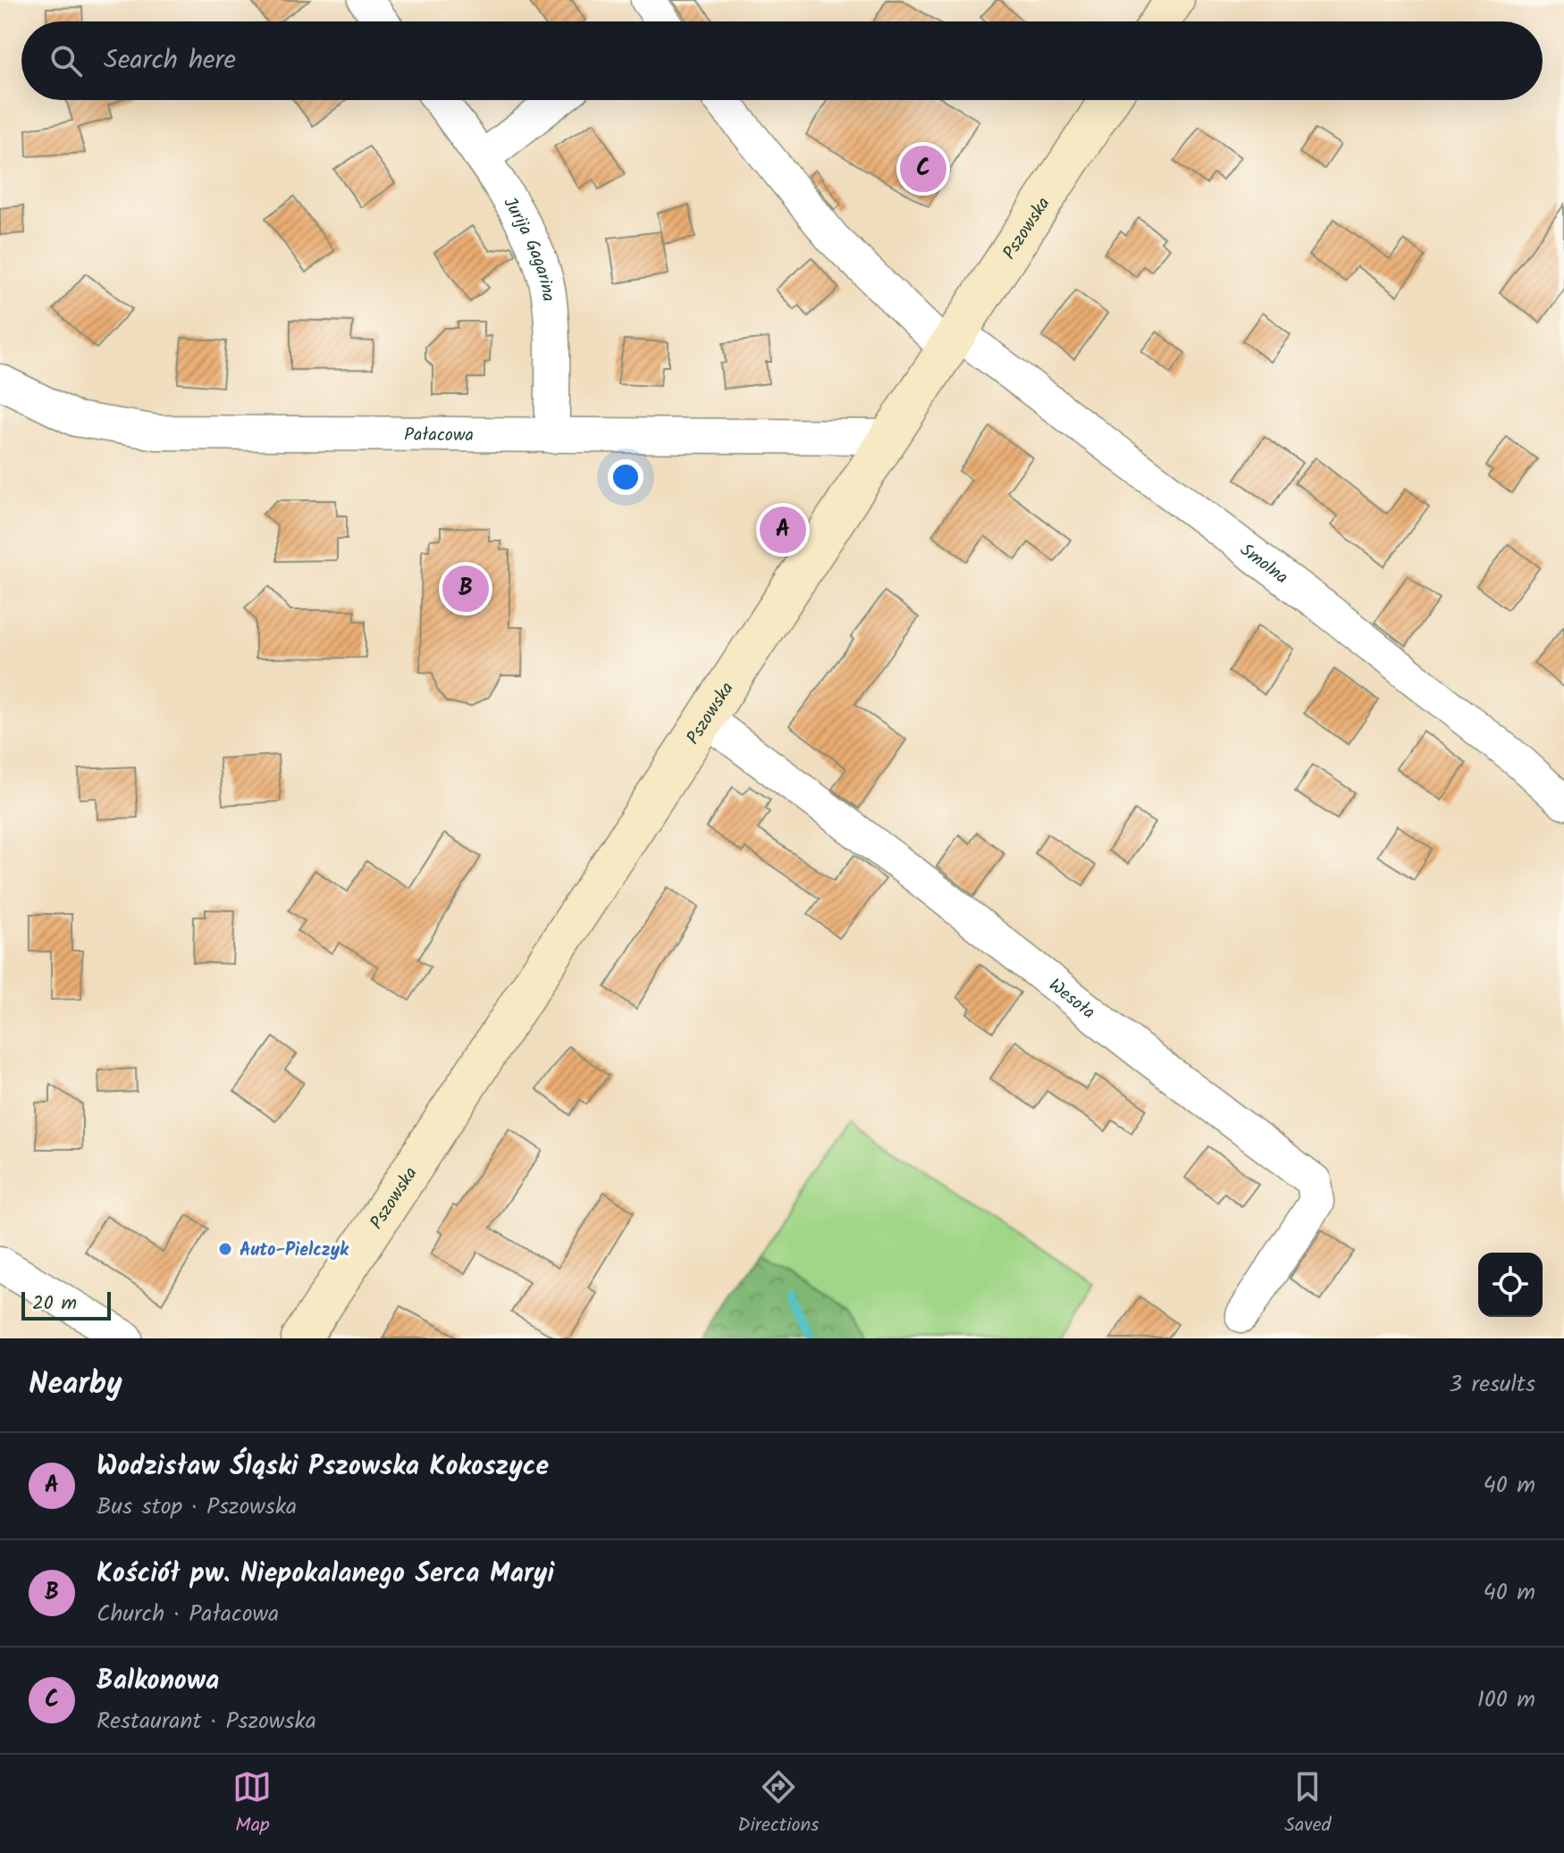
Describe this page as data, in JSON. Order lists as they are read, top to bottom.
{
  "streets": {
    "main road": ["Pszowska"],
    "street": [
      "Jurija Gagarina",
      "Pałacowa",
      "Smolna",
      "Wesoła"
    ]
  },
  "crossings": [
    ["Pszowska", "Pałacowa"],
    ["Pszowska", "Smolna"],
    ["Pszowska", "Wesoła"],
    ["Jurija Gagarina", "Pałacowa"]
  ],
  "places": ["Auto-Pielczyk"],
  "scale_bar": "20 m",
  "page": {
    "search": "Search here",
    "pins": ["C", "A", "B"],
    "scale": "20 m",
    "heading": ["Nearby", "3 results"],
    "list": [
      {
        "mark": "A",
        "name": "Wodzisław Śląski Pszowska Kokoszyce",
        "note": "Bus stop · Pszowska",
        "value": "40 m"
      },
      {
        "mark": "B",
        "name": "Kościół pw. Niepokalanego Serca Maryi",
        "note": "Church · Pałacowa",
        "value": "40 m"
      },
      {
        "mark": "C",
        "name": "Balkonowa",
        "note": "Restaurant · Pszowska",
        "value": "100 m"
      }
    ],
    "nav": ["Map", "Directions", "Saved"]
  }
}
